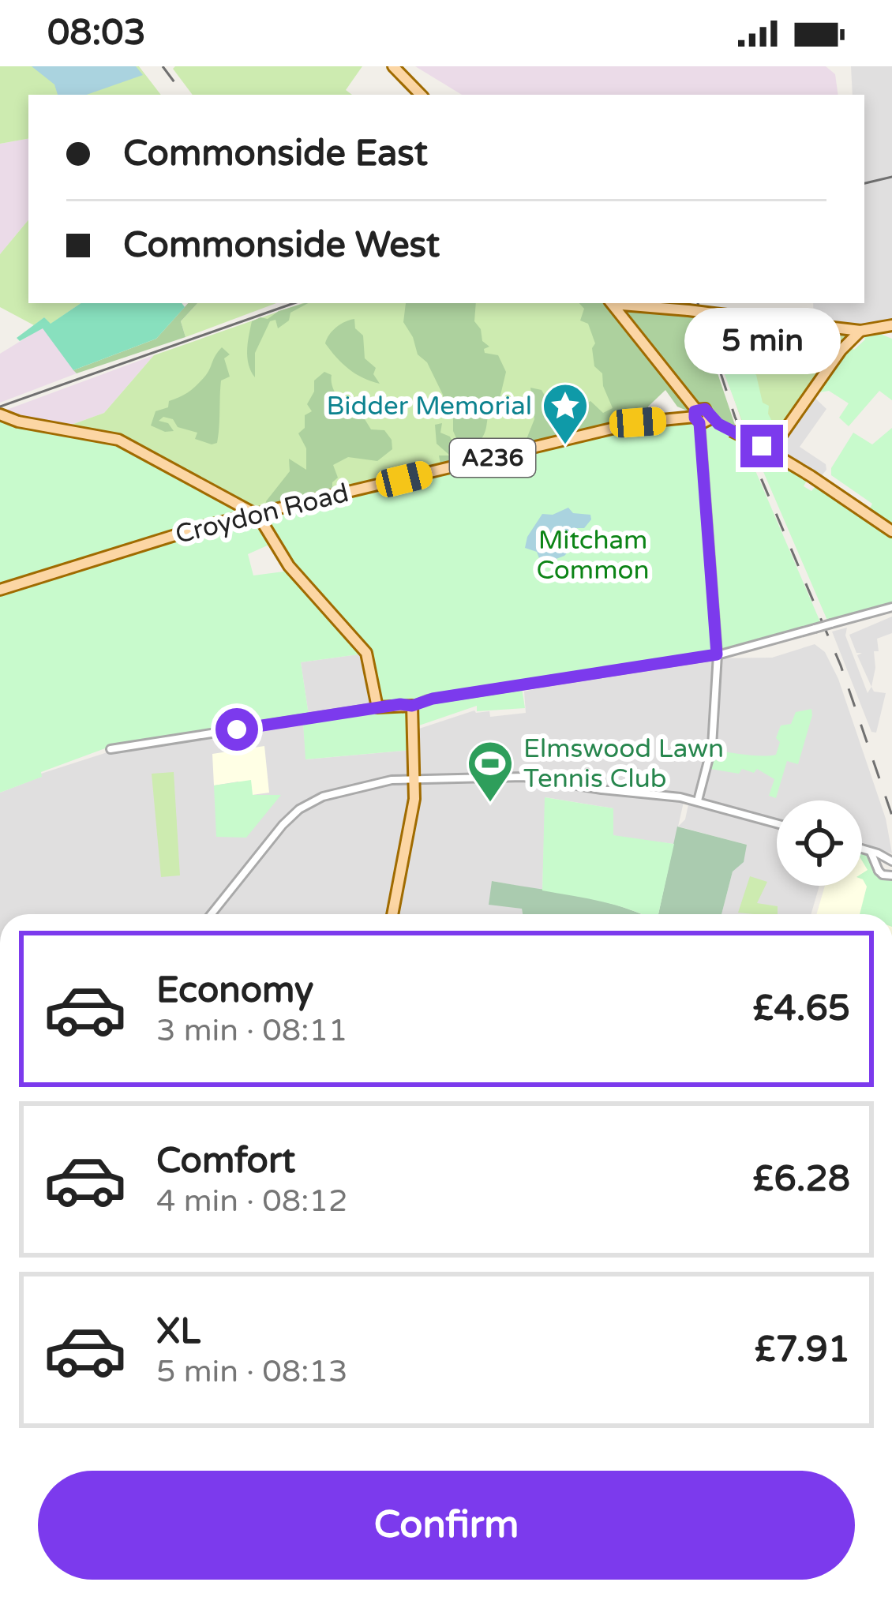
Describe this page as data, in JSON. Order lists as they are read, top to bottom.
{
  "streets": {
    "main road": ["A236", "Croydon Road"]
  },
  "parks": ["Mitcham Common"],
  "places": {
    "place": ["Bidder Memorial"],
    "sports": ["Elmswood Lawn Tennis Club"]
  },
  "page": {
    "status": "08:03",
    "banner": ["Commonside East", "Commonside West"],
    "bubble": "5 min",
    "list": [
      {
        "name": "Economy",
        "note": "3 min · 08:11",
        "value": "£4.65"
      },
      {
        "name": "Comfort",
        "note": "4 min · 08:12",
        "value": "£6.28"
      },
      {
        "name": "XL",
        "note": "5 min · 08:13",
        "value": "£7.91"
      }
    ],
    "buttons": "Confirm"
  }
}
